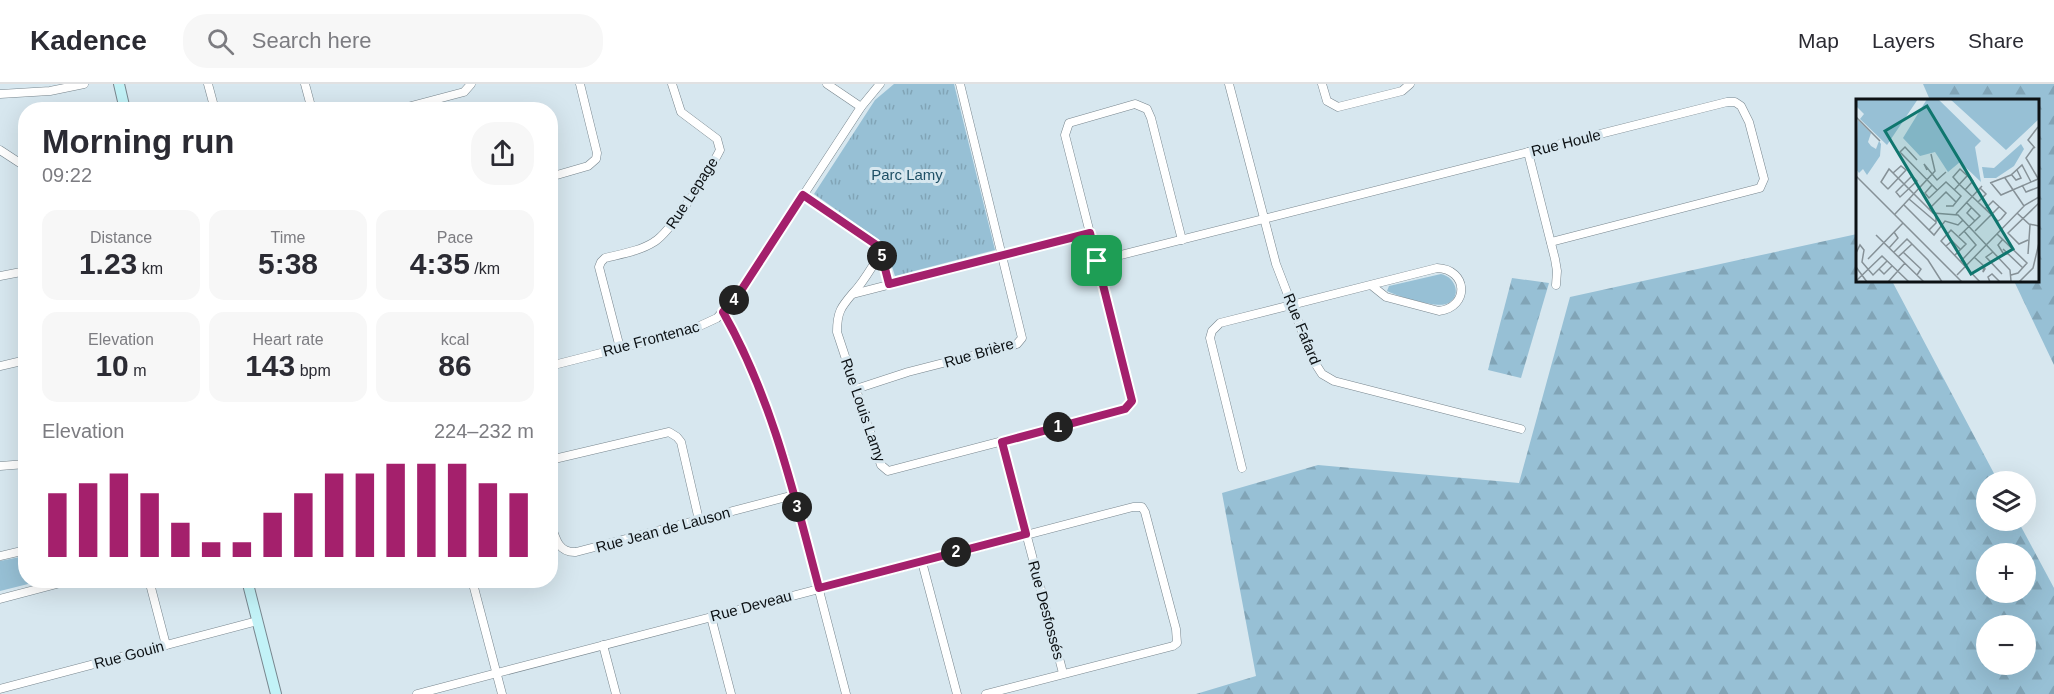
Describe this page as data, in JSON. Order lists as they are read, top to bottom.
{
  "streets": {
    "street": [
      "Rue Houle",
      "Rue Lepage",
      "Rue Fafard",
      "Rue Frontenac",
      "Rue Brière",
      "Rue Louis Lamy",
      "Rue Jean de Lauson",
      "Rue Deveau",
      "Rue Desfossés",
      "Rue Gouin"
    ]
  },
  "crossings": [
    ["Rue Houle", "Rue Fafard"],
    ["Rue Houle", "Rue Louis Lamy"],
    ["Rue Lepage", "Rue Frontenac"],
    ["Rue Brière", "Rue Louis Lamy"],
    ["Rue Louis Lamy", "Rue Desfossés"],
    ["Rue Deveau", "Rue Desfossés"]
  ],
  "parks": ["Parc Lamy"],
  "page": {
    "header": "Kadence",
    "search": "Search here",
    "nav": ["Map", "Layers", "Share"],
    "heading": ["Morning run", "09:22"],
    "stats": [
      ["Distance", "1.23 km"],
      ["Time", "5:38"],
      ["Pace", "4:35 /km"],
      ["Elevation", "10 m"],
      ["Heart rate", "143 bpm"],
      ["kcal", "86"]
    ],
    "pins": [
      "5",
      "4",
      "1",
      "3",
      "2"
    ],
    "chart": ["Elevation", "224–232 m"],
    "map_buttons": ["+", "−"]
  }
}
